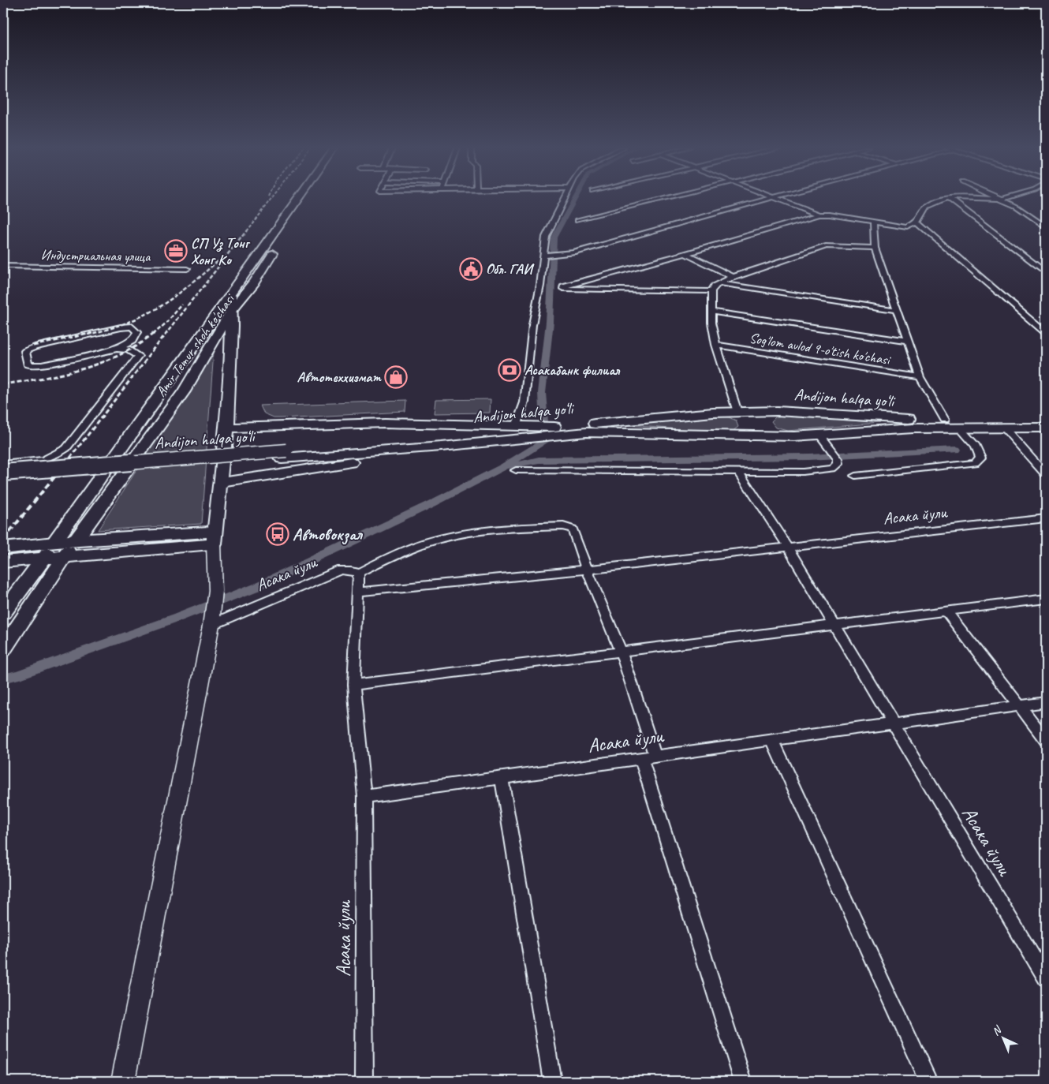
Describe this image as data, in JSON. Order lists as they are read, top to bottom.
{
  "streets": {
    "main road": ["Amir Temur shoh ko'chasi", "Andijon halqa yo‘li"],
    "street": ["Индустриальная улица", "Sog'lom avlod 9-o'tish ko'chasi", "Асака йули"]
  },
  "places": {
    "office": ["СП Уз Тонг Хонг Ко"],
    "public building": ["Обл. ГАИ"],
    "bank": ["Асакабанк филиал"],
    "shop": ["Автотеххизмат"],
    "bus stop": ["Автовокзал"]
  },
  "north": "top left"
}
